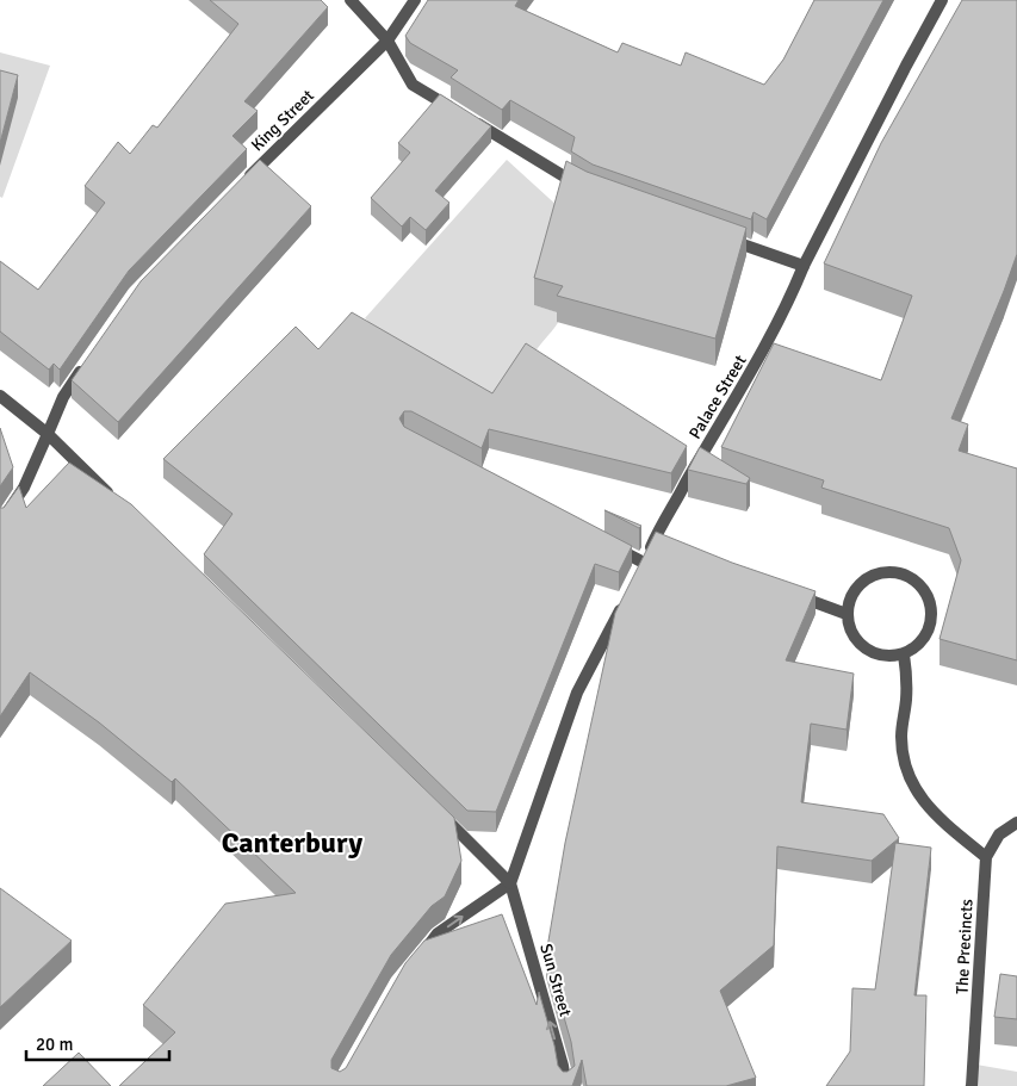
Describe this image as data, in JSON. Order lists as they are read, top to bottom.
{
  "streets": {
    "street": [
      "King Street",
      "Palace Street",
      "The Precincts",
      "Sun Street"
    ]
  },
  "one_way": ["Sun Street"],
  "districts": ["Canterbury"],
  "scale_bar": "20 m"
}
